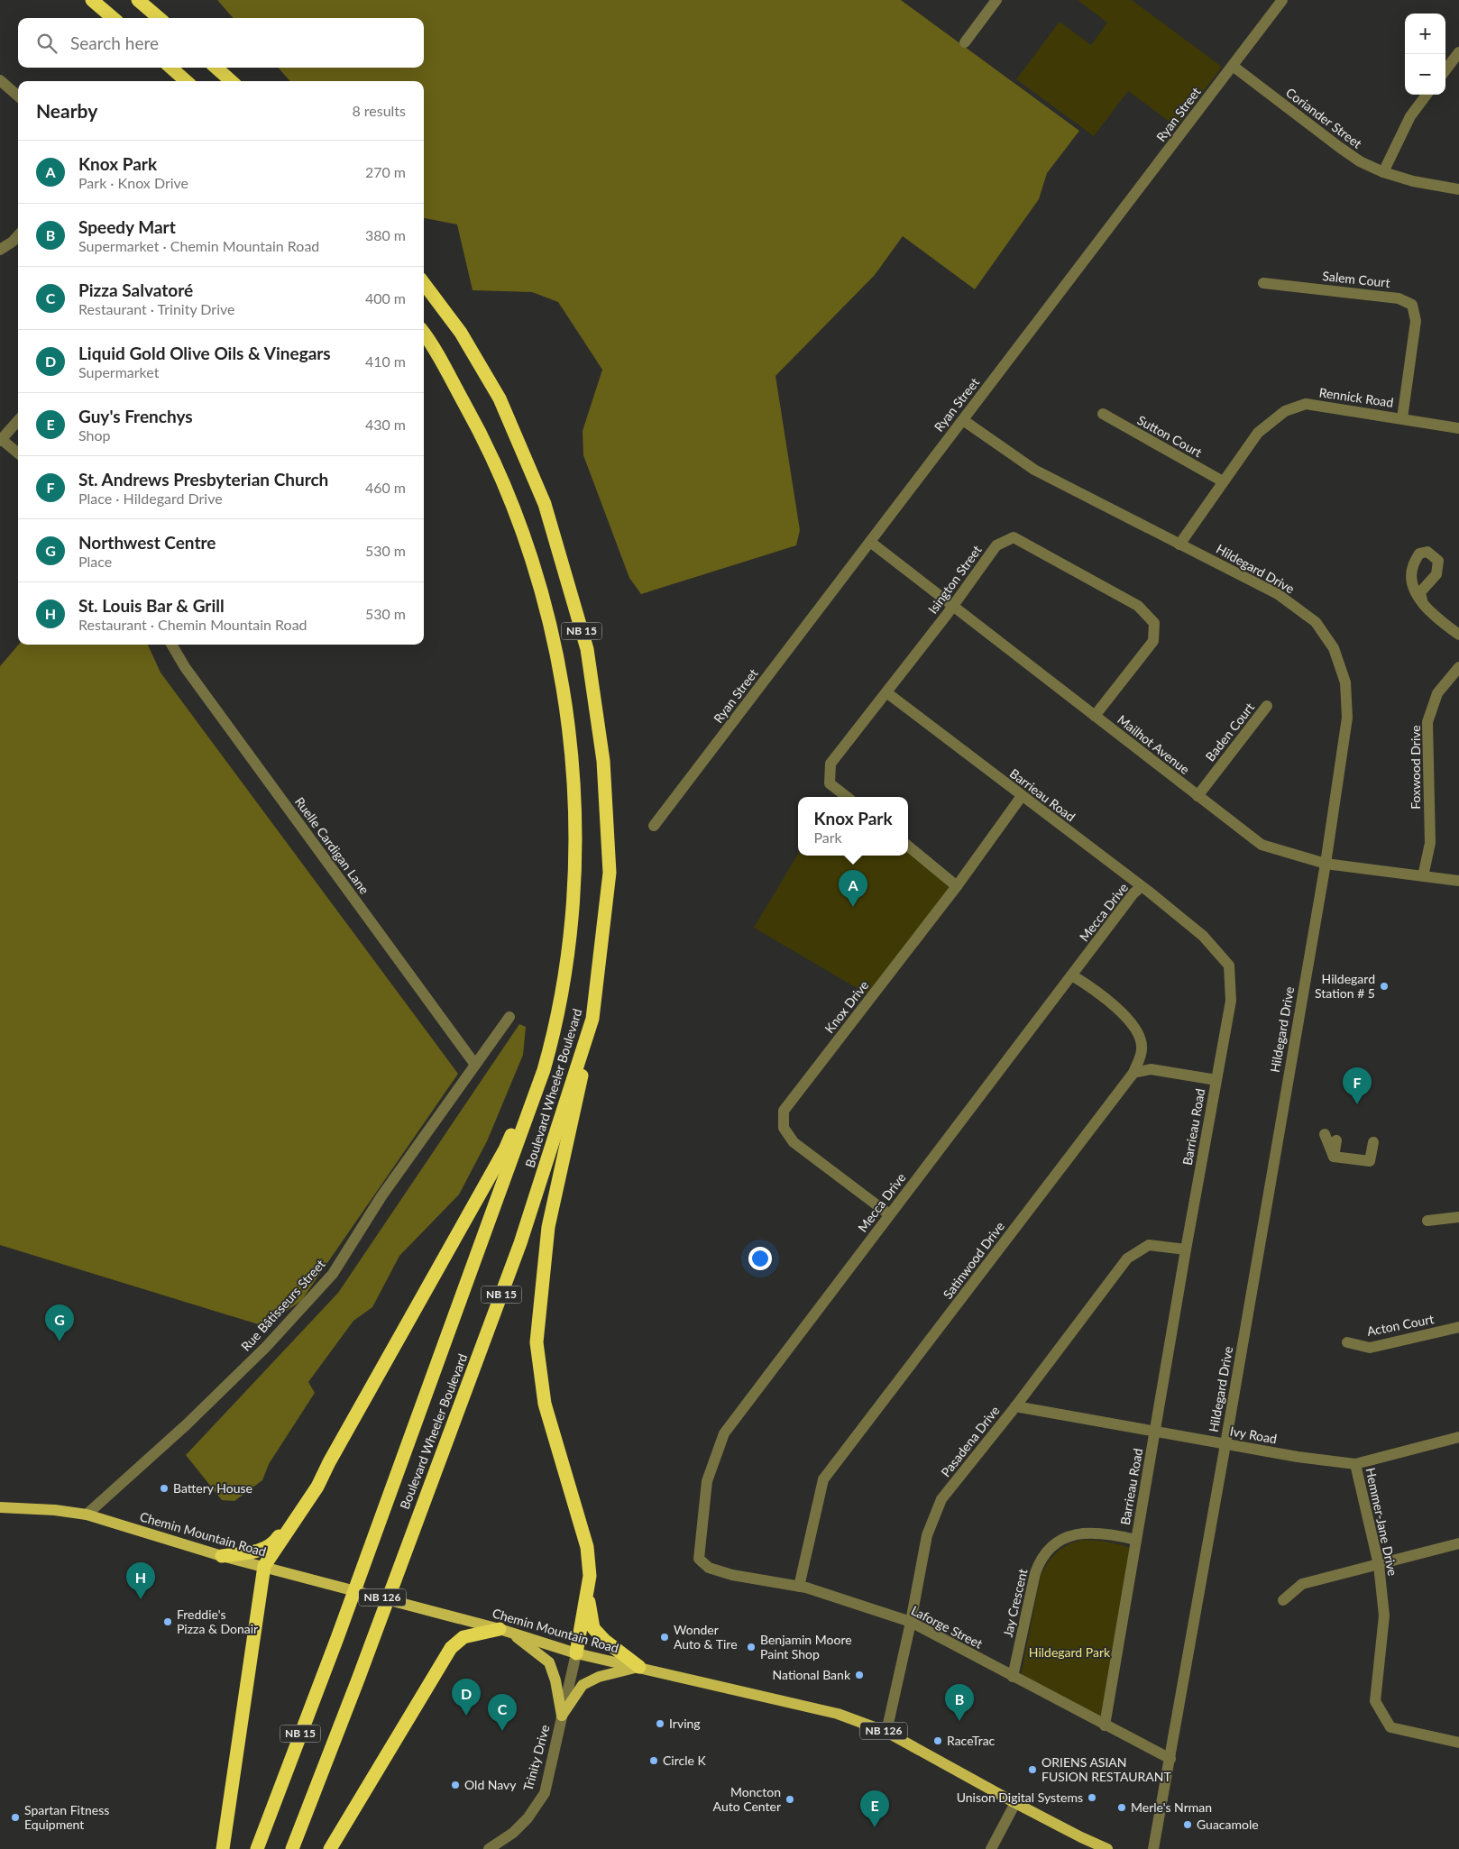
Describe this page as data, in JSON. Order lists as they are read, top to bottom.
{
  "streets": {
    "highway": ["NB 15", "Boulevard Wheeler Boulevard"],
    "main road": ["Chemin Mountain Road", "NB 126"],
    "street": [
      "Ryan Street",
      "Coriander Street",
      "Salem Court",
      "Rennick Road",
      "Sutton Court",
      "Hildegard Drive",
      "Isington Street",
      "Baden Court",
      "Mailhot Avenue",
      "Foxwood Drive",
      "Barrieau Road",
      "Ruelle Cardigan Lane",
      "Mecca Drive",
      "Knox Drive",
      "Satinwood Drive",
      "Rue Bâtisseurs Street",
      "Acton Court",
      "Ivy Road",
      "Pasadena Drive",
      "Hemmer-Jane Drive",
      "Jay Crescent",
      "Laforge Street",
      "Trinity Drive"
    ]
  },
  "crossings": [
    ["Ryan Street", "Coriander Street"],
    ["Ryan Street", "Hildegard Drive"],
    ["Ryan Street", "Mailhot Avenue"],
    ["Salem Court", "Rennick Road"],
    ["Rennick Road", "Sutton Court"],
    ["Rennick Road", "Hildegard Drive"],
    ["Hildegard Drive", "Mailhot Avenue"],
    ["Hildegard Drive", "Ivy Road"],
    ["Hildegard Drive", "Laforge Street"],
    ["Isington Street", "Mailhot Avenue"],
    ["Isington Street", "Barrieau Road"],
    ["Baden Court", "Mailhot Avenue"],
    ["Mailhot Avenue", "Foxwood Drive"],
    ["Barrieau Road", "Mecca Drive"],
    ["Barrieau Road", "Knox Drive"],
    ["Barrieau Road", "Ivy Road"],
    ["Barrieau Road", "Pasadena Drive"],
    ["Barrieau Road", "Jay Crescent"],
    ["Barrieau Road", "Laforge Street"],
    ["Ruelle Cardigan Lane", "Rue Bâtisseurs Street"],
    ["Mecca Drive", "Knox Drive"],
    ["Mecca Drive", "Satinwood Drive"],
    ["Mecca Drive", "Laforge Street"],
    ["Satinwood Drive", "Laforge Street"],
    ["Rue Bâtisseurs Street", "Chemin Mountain Road"],
    ["Ivy Road", "Pasadena Drive"],
    ["Ivy Road", "Hemmer-Jane Drive"],
    ["Pasadena Drive", "Chemin Mountain Road"],
    ["Pasadena Drive", "Laforge Street"],
    ["Chemin Mountain Road", "Trinity Drive"],
    ["Jay Crescent", "Laforge Street"]
  ],
  "parks": ["Hildegard Park"],
  "places": [
    "Hildegard Station # 5",
    "Battery House",
    "Freddie's Pizza & Donair",
    "Wonder Auto & Tire",
    "Benjamin Moore Paint Shop",
    "National Bank",
    "Irving",
    "RaceTrac",
    "Circle K",
    "ORIENS ASIAN FUSION RESTAURANT",
    "Old Navy",
    "Unison Digital Systems",
    "Moncton Auto Center",
    "Merle's Nrman",
    "Spartan Fitness Equipment",
    "Guacamole"
  ],
  "page": {
    "map_buttons": ["+", "−"],
    "search": "Search here",
    "heading": ["Nearby", "8 results"],
    "list": [
      {
        "mark": "A",
        "name": "Knox Park",
        "note": "Park · Knox Drive",
        "value": "270 m"
      },
      {
        "mark": "B",
        "name": "Speedy Mart",
        "note": "Supermarket · Chemin Mountain Road",
        "value": "380 m"
      },
      {
        "mark": "C",
        "name": "Pizza Salvatoré",
        "note": "Restaurant · Trinity Drive",
        "value": "400 m"
      },
      {
        "mark": "D",
        "name": "Liquid Gold Olive Oils & Vinegars",
        "note": "Supermarket",
        "value": "410 m"
      },
      {
        "mark": "E",
        "name": "Guy's Frenchys",
        "note": "Shop",
        "value": "430 m"
      },
      {
        "mark": "F",
        "name": "St. Andrews Presbyterian Church",
        "note": "Place · Hildegard Drive",
        "value": "460 m"
      },
      {
        "mark": "G",
        "name": "Northwest Centre",
        "note": "Place",
        "value": "530 m"
      },
      {
        "mark": "H",
        "name": "St. Louis Bar & Grill",
        "note": "Restaurant · Chemin Mountain Road",
        "value": "530 m"
      }
    ],
    "popup": ["Knox Park", "Park"],
    "pins": [
      "A",
      "F",
      "G",
      "H",
      "D",
      "B",
      "C",
      "E"
    ]
  }
}
